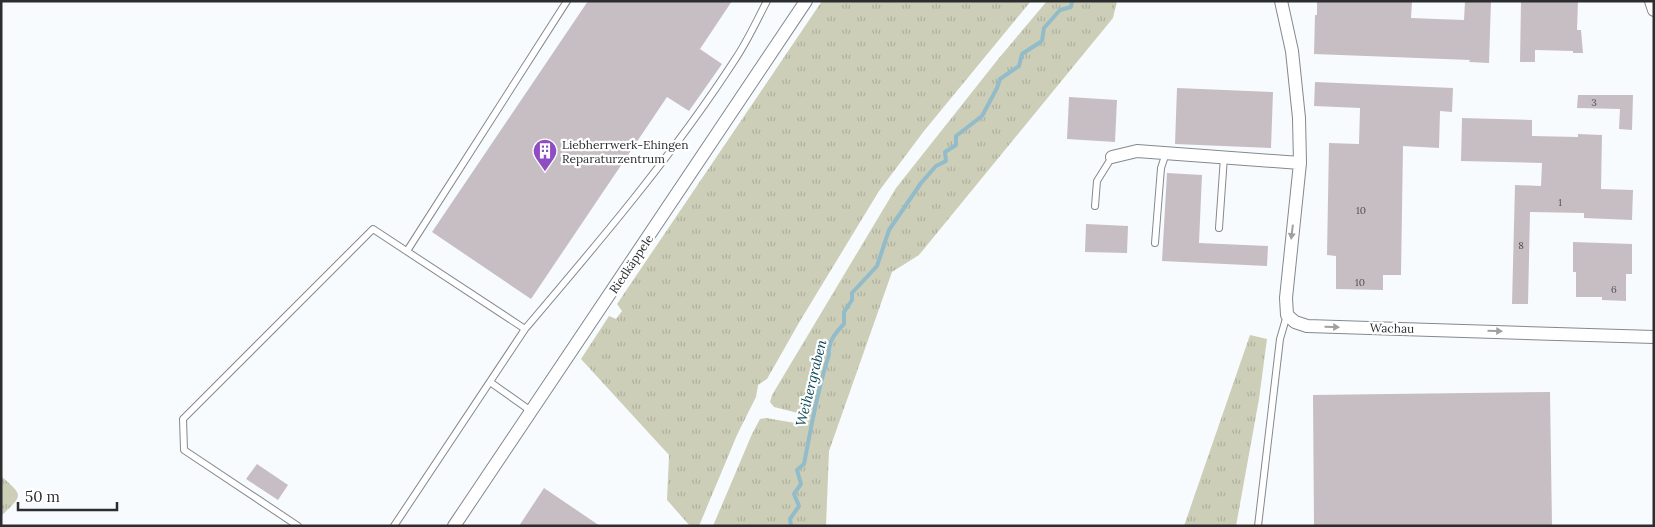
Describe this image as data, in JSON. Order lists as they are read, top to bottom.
{
  "streets": {
    "street": ["Riedkäppele", "Wachau"]
  },
  "one_way": ["Wachau"],
  "water": ["Weihergraben"],
  "places": {
    "building": ["Liebherrwerk-Ehingen Reparaturzentrum"]
  },
  "house_numbers": [
    "3",
    "1",
    "10",
    "8",
    "10",
    "6"
  ],
  "scale_bar": "50 m"
}
